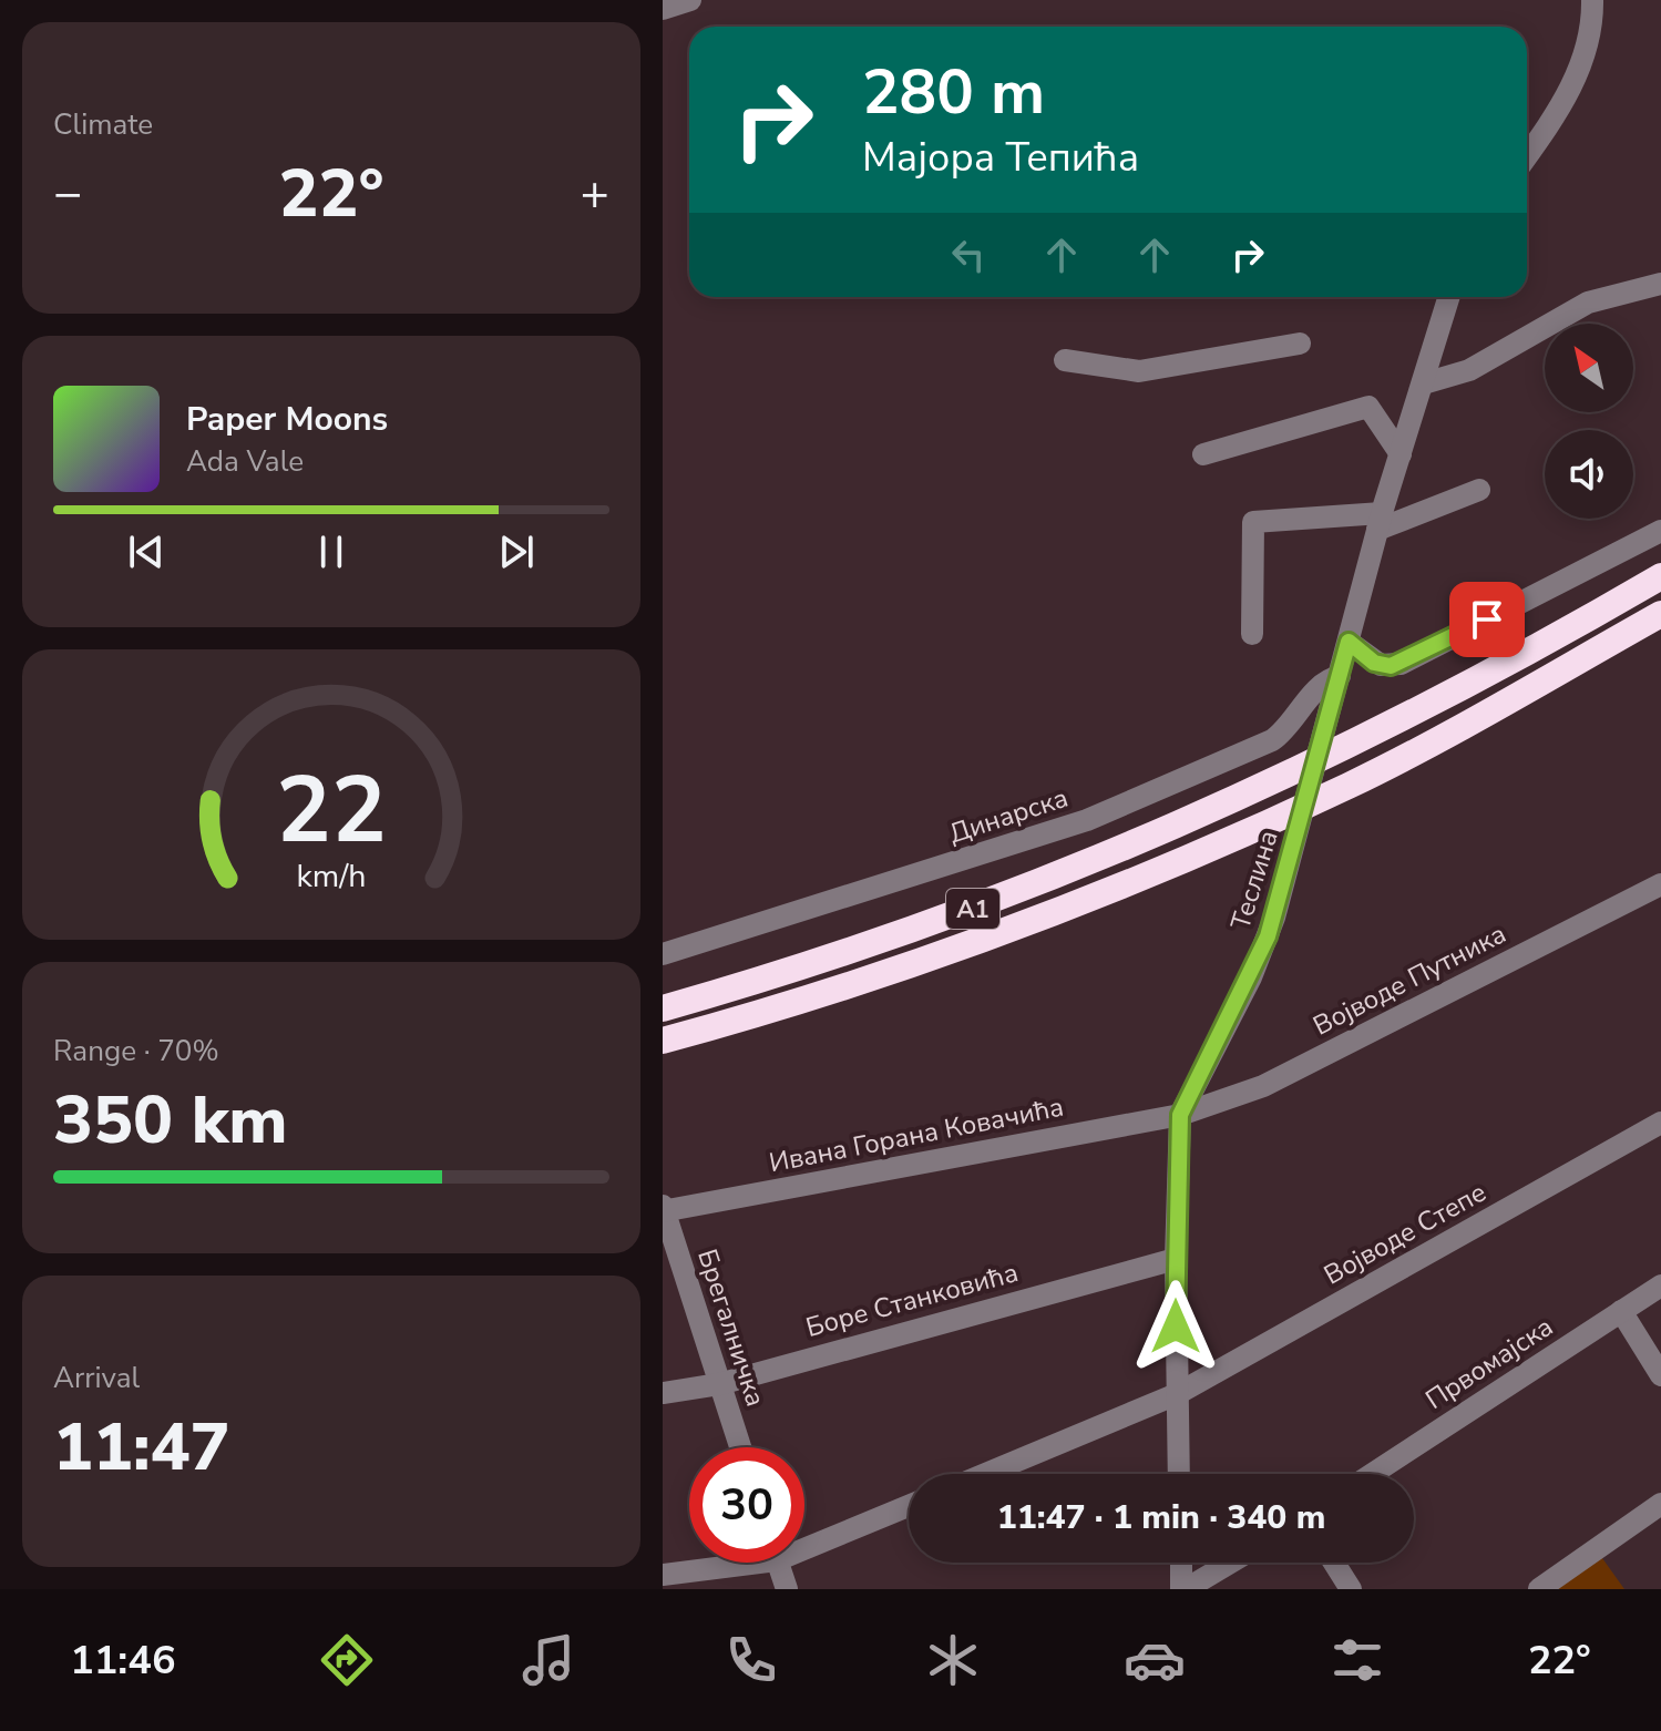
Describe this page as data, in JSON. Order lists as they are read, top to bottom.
{
  "streets": {
    "highway": ["A1"],
    "street": [
      "Динарска",
      "Теслина",
      "Војводе Путника",
      "Ивана Горана Ковачића",
      "Војводе Степе",
      "Боре Станковића",
      "Брегалничка",
      "Првомајска"
    ]
  },
  "crossings": [
    ["Динарска", "Теслина"],
    ["Теслина", "Војводе Путника"],
    ["Теслина", "Ивана Горана Ковачића"],
    ["Теслина", "Војводе Степе"],
    ["Теслина", "Боре Станковића"],
    ["Војводе Путника", "Ивана Горана Ковачића"],
    ["Ивана Горана Ковачића", "Брегалничка"],
    ["Боре Станковића", "Брегалничка"]
  ],
  "north": "top left",
  "page": {
    "tile": [
      "Climate",
      ["Range · 70%", "350 km"],
      ["Arrival", "11:47"]
    ],
    "turn": ["280 m", "Мајора Тепића"],
    "heat": ["−", "22°", "+"],
    "song": ["Paper Moons", "Ada Vale"],
    "limit": "30",
    "trip": "11:47 · 1 min · 340 m",
    "tabs": ["11:46", "22°"],
    "gauge": ["22", "km/h"]
  }
}
